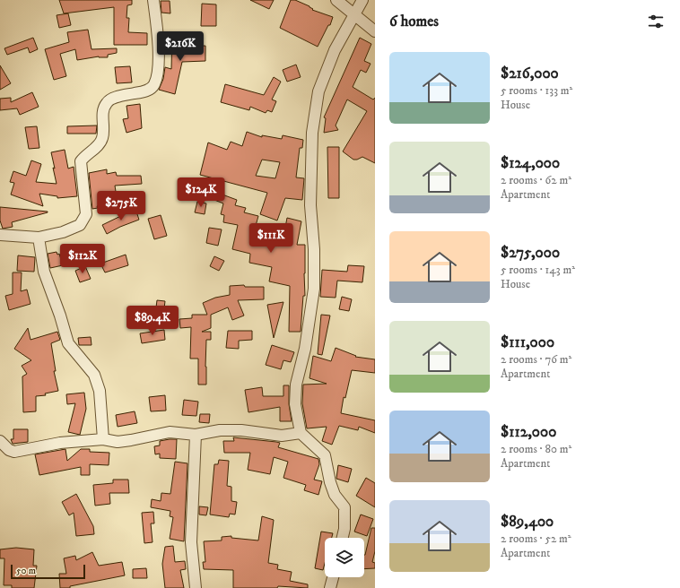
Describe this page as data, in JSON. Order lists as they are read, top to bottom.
{
  "scale_bar": "50 m",
  "page": {
    "heading": "6 homes",
    "price": [
      "$216K",
      "$124K",
      "$275K",
      "$111K",
      "$112K",
      "$89.4K"
    ],
    "list": [
      {
        "name": "$216,000",
        "note": "5 rooms · 133 m² · House"
      },
      {
        "name": "$124,000",
        "note": "2 rooms · 62 m² · Apartment"
      },
      {
        "name": "$275,000",
        "note": "5 rooms · 143 m² · House"
      },
      {
        "name": "$111,000",
        "note": "2 rooms · 76 m² · Apartment"
      },
      {
        "name": "$112,000",
        "note": "2 rooms · 80 m² · Apartment"
      },
      {
        "name": "$89,400",
        "note": "2 rooms · 52 m² · Apartment"
      }
    ],
    "scale": "50 m"
  }
}
